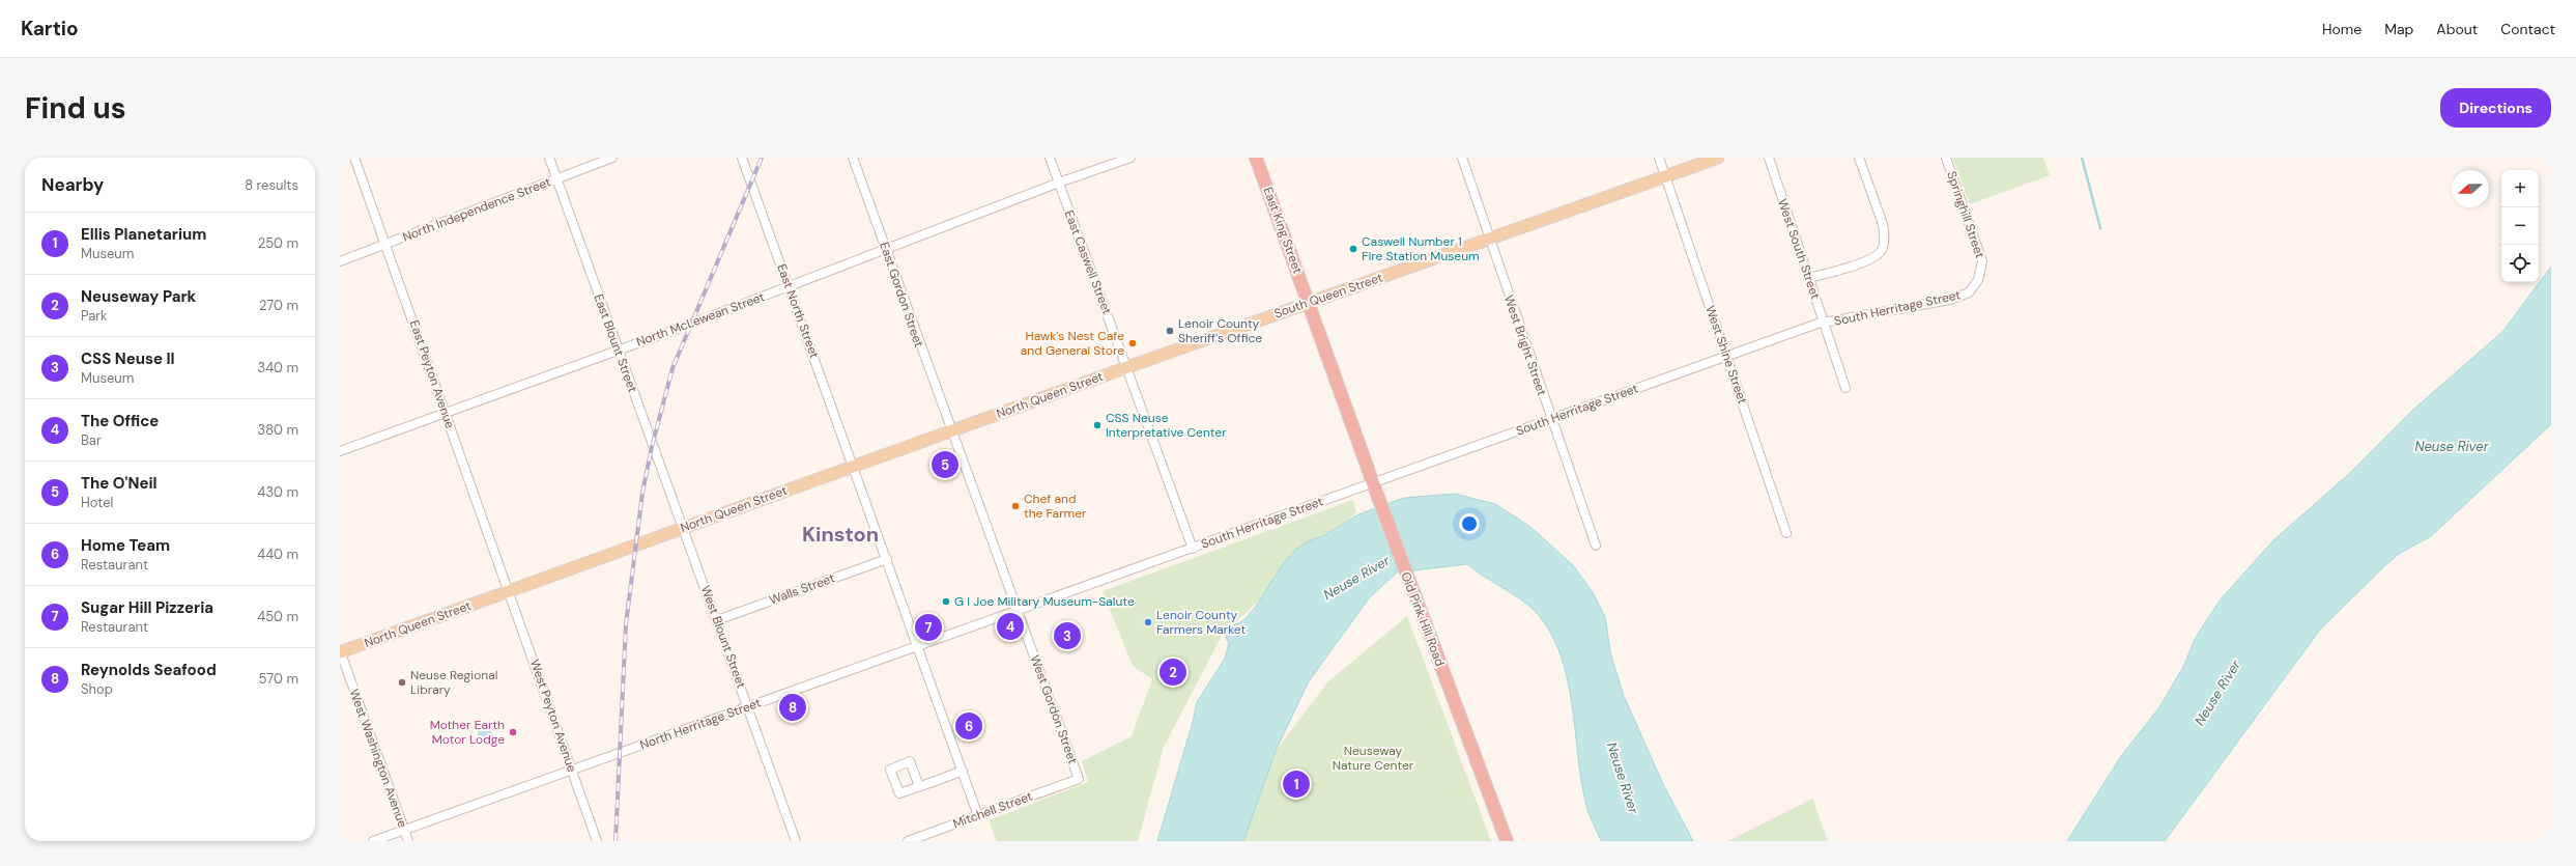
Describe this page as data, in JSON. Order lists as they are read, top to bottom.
{
  "streets": {
    "highway": ["East King Street", "Old Pink Hill Road"],
    "main road": ["South Queen Street", "North Queen Street"],
    "street": [
      "North Independence Street",
      "Springhill Street",
      "West South Street",
      "East Caswell Street",
      "East Gordon Street",
      "South Herritage Street",
      "East North Street",
      "North McLewean Street",
      "East Blount Street",
      "West Bright Street",
      "West Shine Street",
      "East Peyton Avenue",
      "Walls Street",
      "West Blount Street",
      "West Gordon Street",
      "West Peyton Avenue",
      "North Herritage Street",
      "West Washington Avenue",
      "Mitchell Street"
    ]
  },
  "crossings": [
    ["North Independence Street", "East Blount Street"],
    ["North Independence Street", "East Peyton Avenue"],
    ["Springhill Street", "South Herritage Street"],
    ["East King Street", "South Queen Street"],
    ["East King Street", "Old Pink Hill Road"],
    ["West South Street", "South Herritage Street"],
    ["East Caswell Street", "South Queen Street"],
    ["East Caswell Street", "South Herritage Street"],
    ["East Caswell Street", "North McLewean Street"],
    ["East Caswell Street", "North Queen Street"],
    ["East Caswell Street", "North Herritage Street"],
    ["East Gordon Street", "North McLewean Street"],
    ["East Gordon Street", "North Queen Street"],
    ["East Gordon Street", "West Gordon Street"],
    ["South Queen Street", "West Bright Street"],
    ["South Queen Street", "West Shine Street"],
    ["South Queen Street", "North Queen Street"],
    ["South Queen Street", "Old Pink Hill Road"],
    ["South Herritage Street", "West Bright Street"],
    ["South Herritage Street", "West Shine Street"],
    ["South Herritage Street", "Old Pink Hill Road"],
    ["South Herritage Street", "North Herritage Street"],
    ["East North Street", "North McLewean Street"],
    ["East North Street", "North Queen Street"],
    ["East North Street", "Walls Street"],
    ["East North Street", "North Herritage Street"],
    ["East North Street", "Mitchell Street"],
    ["North McLewean Street", "East Blount Street"],
    ["North McLewean Street", "East Peyton Avenue"],
    ["East Blount Street", "North Queen Street"],
    ["East Blount Street", "West Blount Street"],
    ["East Peyton Avenue", "North Queen Street"],
    ["East Peyton Avenue", "West Peyton Avenue"],
    ["North Queen Street", "West Blount Street"],
    ["North Queen Street", "West Gordon Street"],
    ["North Queen Street", "West Peyton Avenue"],
    ["North Queen Street", "West Washington Avenue"],
    ["Walls Street", "West Blount Street"],
    ["West Blount Street", "North Herritage Street"],
    ["West Gordon Street", "North Herritage Street"],
    ["West Gordon Street", "Mitchell Street"],
    ["West Peyton Avenue", "North Herritage Street"],
    ["North Herritage Street", "West Washington Avenue"]
  ],
  "districts": ["Kinston"],
  "water": ["Neuse River"],
  "parks": ["Neuseway Nature Center"],
  "places": [
    "Caswell Number 1 Fire Station Museum",
    "Lenoir County Sheriff's Office",
    "Hawk's Nest Cafe and General Store",
    "CSS Neuse Interpretative Center",
    "Chef and the Farmer",
    "G I Joe Military Museum-Salute",
    "Lenoir County Farmers Market",
    "Neuse Regional Library",
    "Mother Earth Motor Lodge"
  ],
  "north": "left",
  "page": {
    "header": "Kartio",
    "nav": [
      "Home",
      "Map",
      "About",
      "Contact"
    ],
    "buttons": "Directions",
    "title": "Find us",
    "heading": ["Nearby", "8 results"],
    "map_buttons": ["+", "−"],
    "list": [
      {
        "mark": "1",
        "name": "Ellis Planetarium",
        "note": "Museum",
        "value": "250 m"
      },
      {
        "mark": "2",
        "name": "Neuseway Park",
        "note": "Park",
        "value": "270 m"
      },
      {
        "mark": "3",
        "name": "CSS Neuse II",
        "note": "Museum",
        "value": "340 m"
      },
      {
        "mark": "4",
        "name": "The Office",
        "note": "Bar",
        "value": "380 m"
      },
      {
        "mark": "5",
        "name": "The O'Neil",
        "note": "Hotel",
        "value": "430 m"
      },
      {
        "mark": "6",
        "name": "Home Team",
        "note": "Restaurant",
        "value": "440 m"
      },
      {
        "mark": "7",
        "name": "Sugar Hill Pizzeria",
        "note": "Restaurant",
        "value": "450 m"
      },
      {
        "mark": "8",
        "name": "Reynolds Seafood",
        "note": "Shop",
        "value": "570 m"
      }
    ],
    "pins": [
      "5",
      "4",
      "7",
      "3",
      "2",
      "8",
      "6",
      "1"
    ]
  }
}
